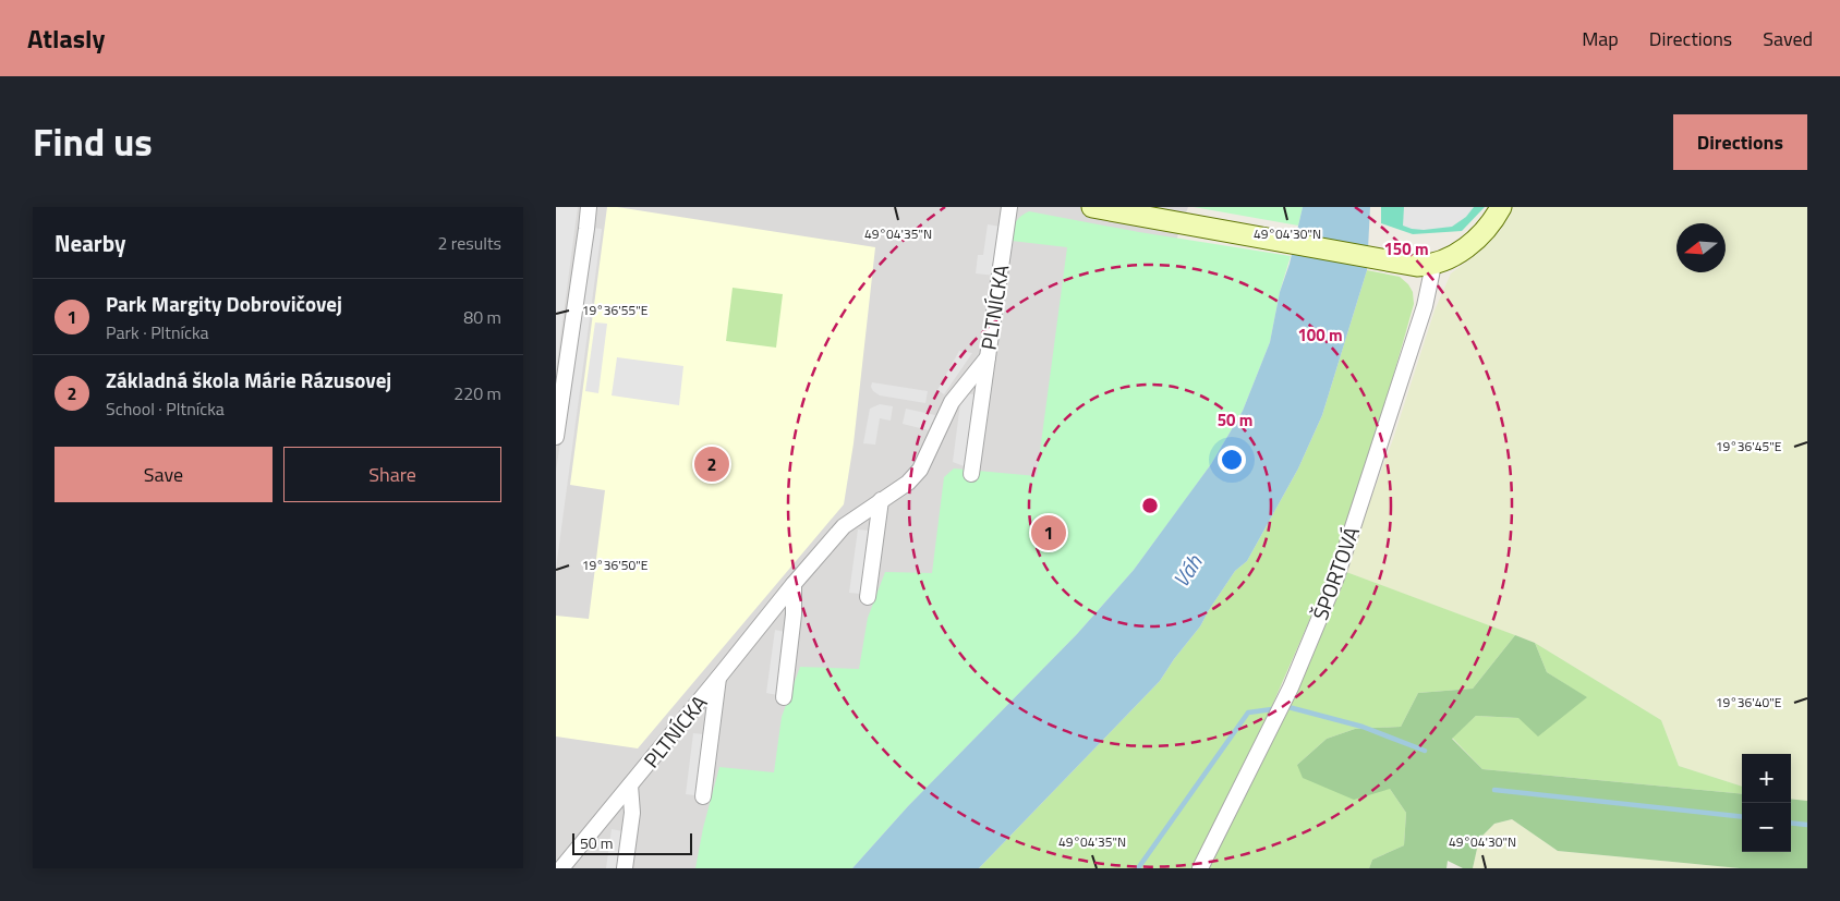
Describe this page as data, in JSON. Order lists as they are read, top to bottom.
{
  "streets": {
    "street": ["PLTNÍCKA", "ŠPORTOVÁ"]
  },
  "water": ["Váh"],
  "scale_bar": "50 m",
  "north": "left",
  "page": {
    "header": "Atlasly",
    "nav": ["Map", "Directions", "Saved"],
    "title": "Find us",
    "buttons": [
      "Directions",
      ["Save", "Share"]
    ],
    "heading": ["Nearby", "2 results"],
    "list": [
      {
        "mark": "1",
        "name": "Park Margity Dobrovičovej",
        "note": "Park · Pltnícka",
        "value": "80 m"
      },
      {
        "mark": "2",
        "name": "Základná škola Márie Rázusovej",
        "note": "School · Pltnícka",
        "value": "220 m"
      }
    ],
    "pins": ["2", "1"],
    "map_buttons": ["+", "−"],
    "scale": "50 m"
  },
  "coordinates": [
    "49°04'35\"N",
    "49°04'30\"N",
    "19°36'55\"E",
    "19°36'45\"E",
    "19°36'50\"E",
    "19°36'40\"E"
  ],
  "rings": ["150 m", "100 m", "50 m"]
}
